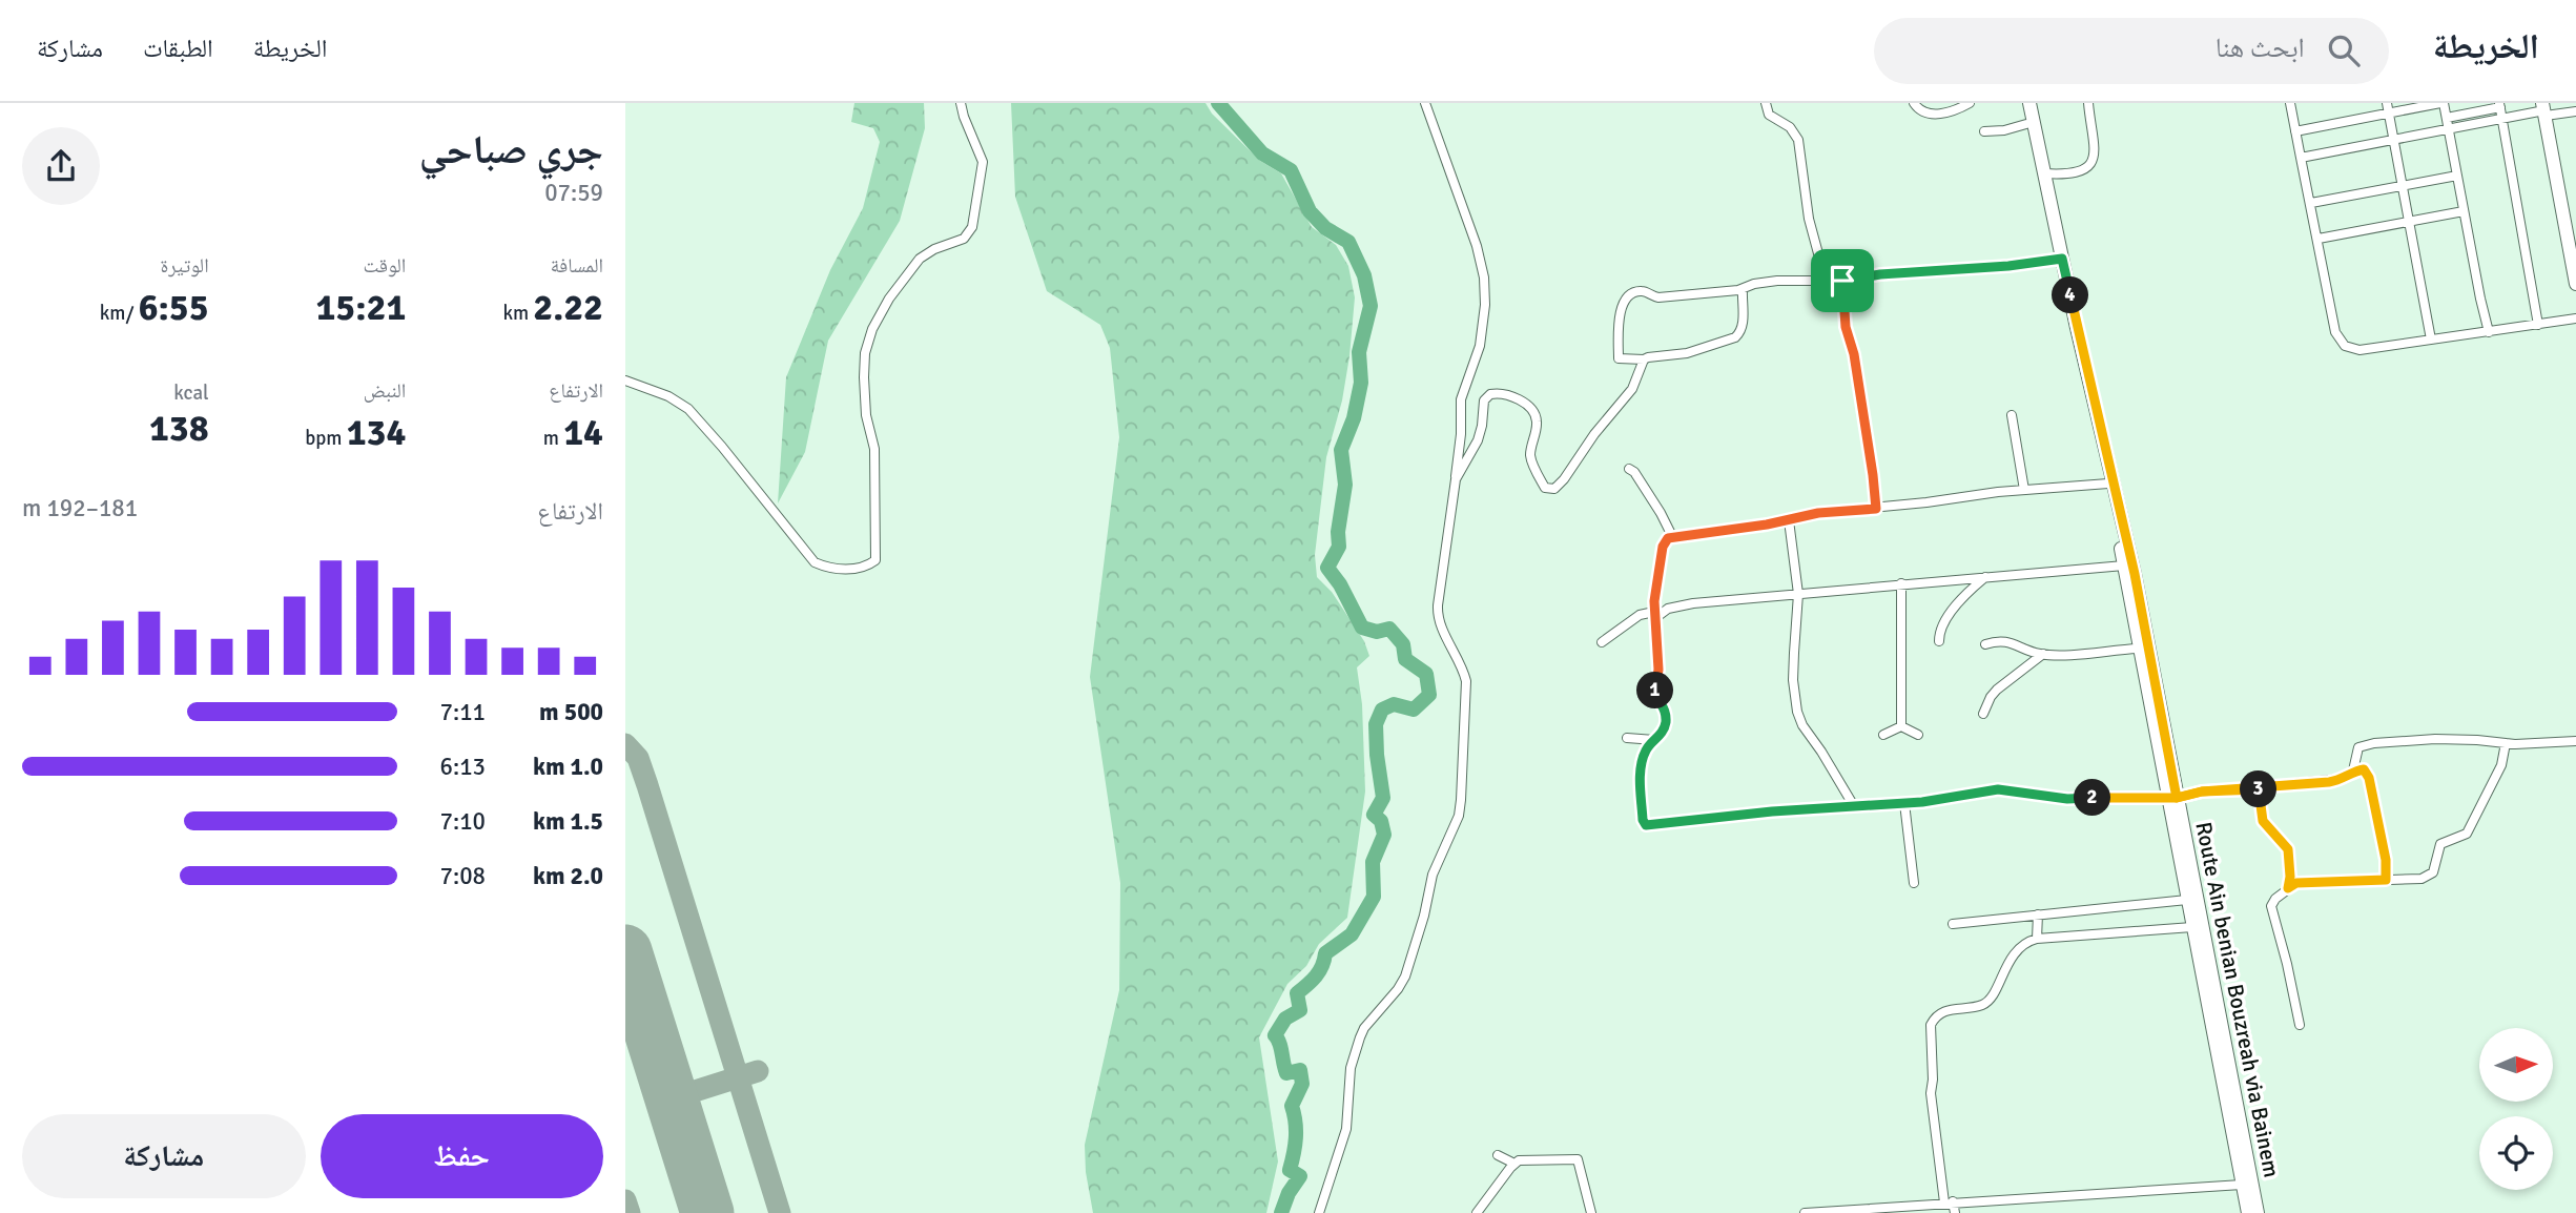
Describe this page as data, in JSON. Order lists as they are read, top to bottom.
{
  "streets": {
    "main road": ["Route Ain benian Bouzreah via Bainem"]
  },
  "north": "right",
  "page": {
    "header": "الخريطة",
    "search": "ابحث هنا",
    "nav": ["الخريطة", "الطبقات", "مشاركة"],
    "heading": ["جري صباحي", "07:59"],
    "stats": [
      ["المسافة", "2.22 km"],
      ["الوقت", "15:21"],
      ["الوتيرة", "6:55 /km"],
      ["الارتفاع", "14 m"],
      ["النبض", "134 bpm"],
      ["kcal", "138"]
    ],
    "pins": [
      "4",
      "1",
      "3",
      "2"
    ],
    "chart": ["الارتفاع", "181–192 m"],
    "list": [
      {
        "name": "500 m",
        "note": "7:11"
      },
      {
        "name": "1.0 km",
        "note": "6:13"
      },
      {
        "name": "1.5 km",
        "note": "7:10"
      },
      {
        "name": "2.0 km",
        "note": "7:08"
      }
    ],
    "buttons": ["حفظ", "مشاركة"]
  }
}
